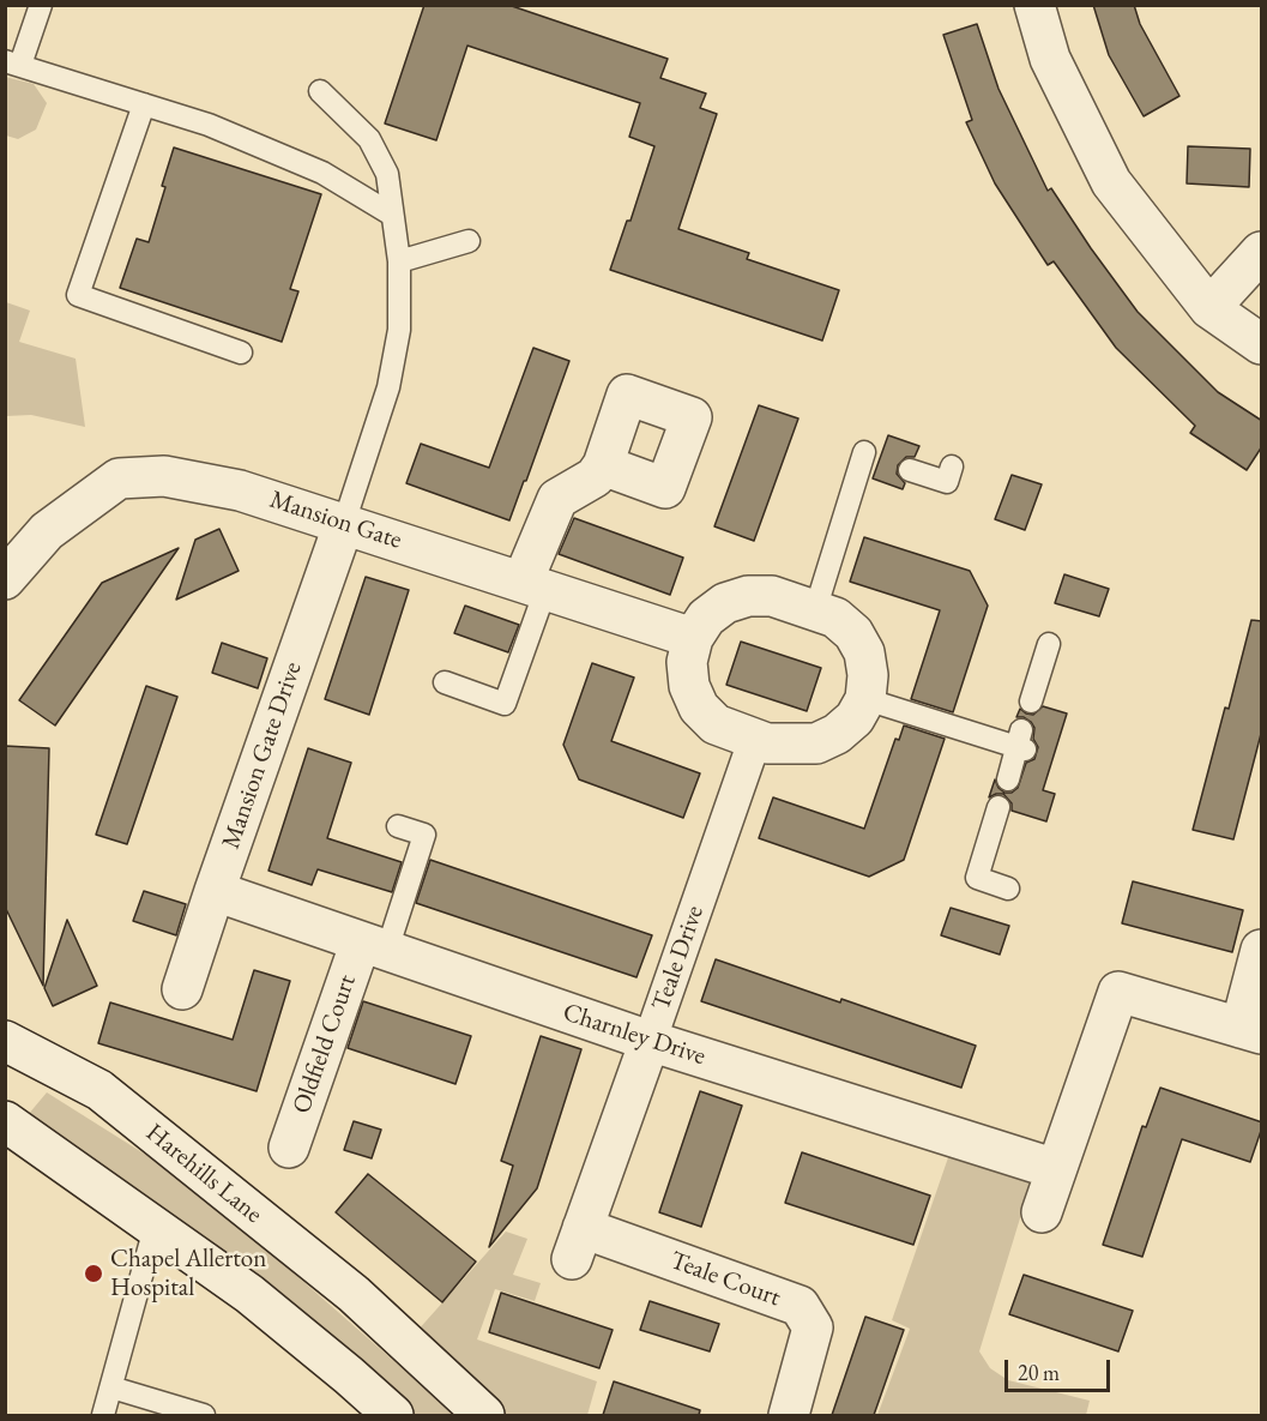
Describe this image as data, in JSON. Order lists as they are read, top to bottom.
{
  "streets": {
    "street": [
      "Mansion Gate",
      "Mansion Gate Drive",
      "Teale Drive",
      "Charnley Drive",
      "Oldfield Court",
      "Harehills Lane",
      "Teale Court"
    ]
  },
  "crossings": [
    ["Mansion Gate", "Mansion Gate Drive"],
    ["Mansion Gate", "Teale Drive"],
    ["Mansion Gate Drive", "Charnley Drive"],
    ["Teale Drive", "Charnley Drive"],
    ["Teale Drive", "Teale Court"],
    ["Charnley Drive", "Oldfield Court"]
  ],
  "places": ["Chapel Allerton Hospital"],
  "scale_bar": "20 m"
}
